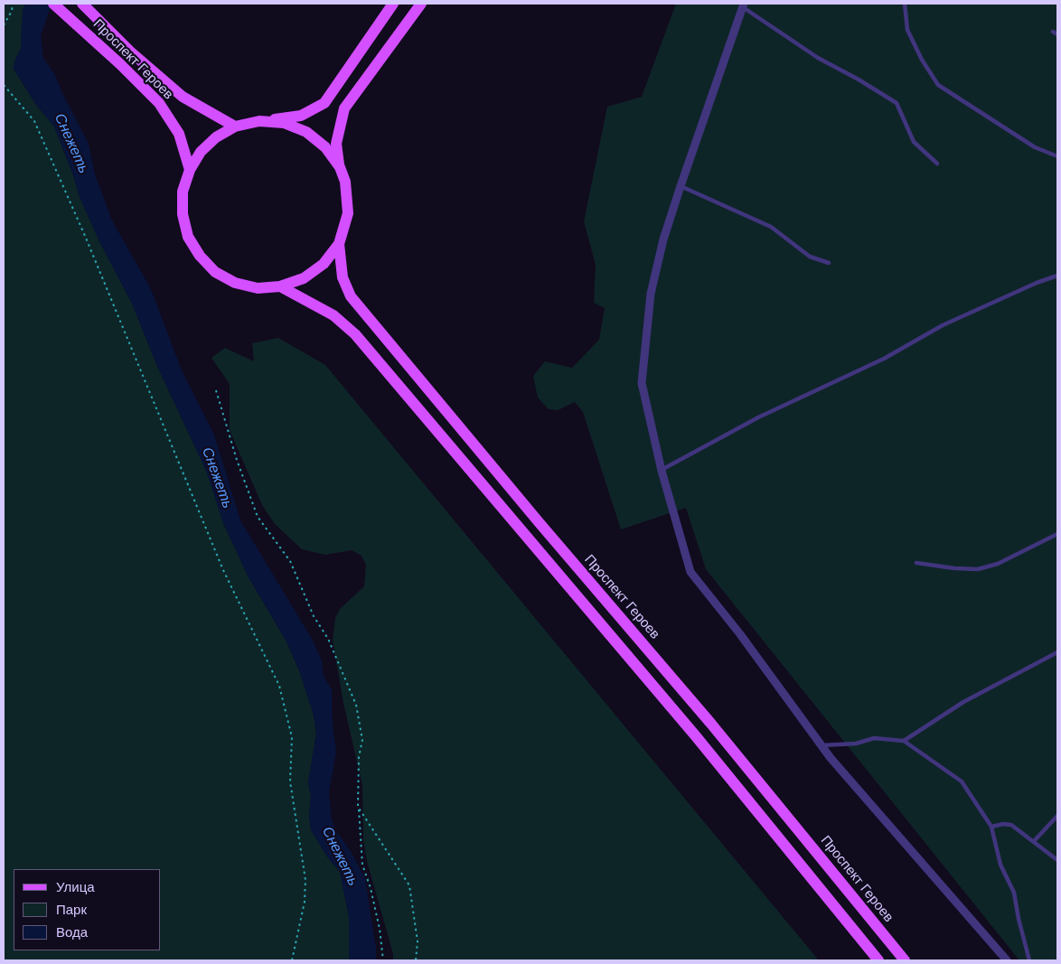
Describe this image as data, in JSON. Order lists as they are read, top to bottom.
{
  "streets": {
    "main road": ["Проспект Героев"]
  },
  "water": ["Снежеть"],
  "legend": ["Улица", "Парк", "Вода"]
}
